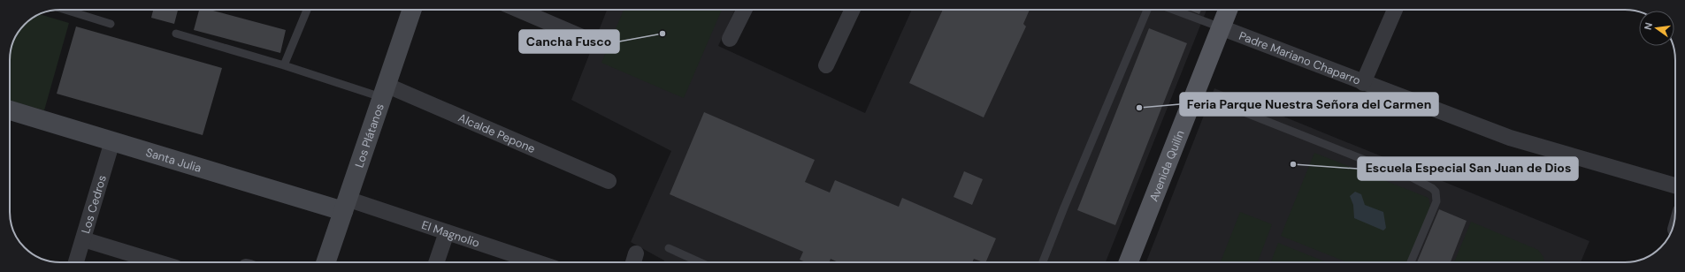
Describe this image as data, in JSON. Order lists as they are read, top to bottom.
{
  "streets": {
    "main road": ["Avenida Quilín"],
    "street": [
      "Padre Mariano Chaparro",
      "Alcalde Pepone",
      "Los Plátanos",
      "Santa Julia",
      "Los Cedros",
      "El Magnolio"
    ]
  },
  "crossings": [
    ["Padre Mariano Chaparro", "Avenida Quilín"],
    ["Alcalde Pepone", "Los Plátanos"],
    ["Los Plátanos", "Santa Julia"],
    ["Los Plátanos", "El Magnolio"],
    ["Santa Julia", "Los Cedros"],
    ["Santa Julia", "El Magnolio"]
  ],
  "places": ["Cancha Fusco", "Feria Parque Nuestra Señora del Carmen", "Escuela Especial San Juan de Dios"],
  "north": "left"
}
